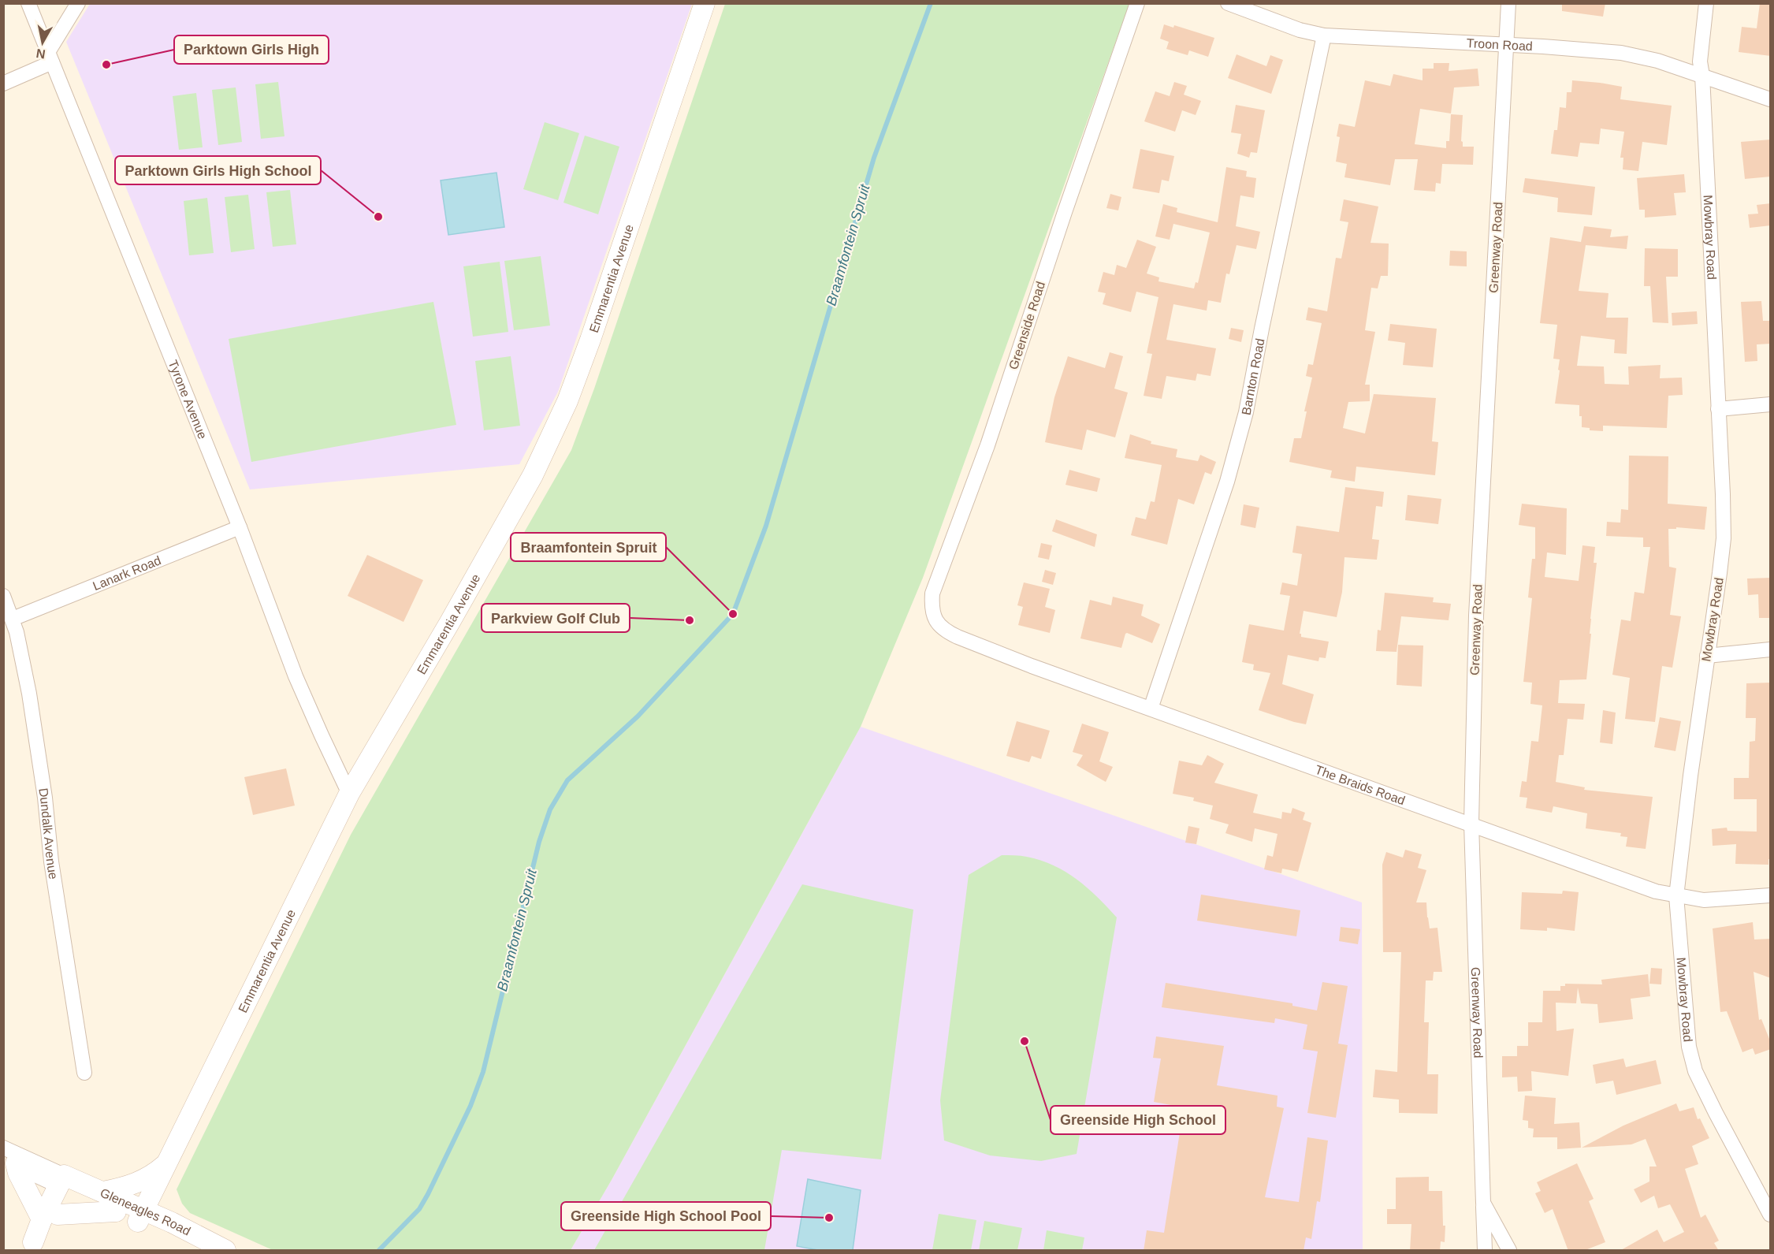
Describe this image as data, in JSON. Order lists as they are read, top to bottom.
{
  "streets": {
    "street": [
      "Troon Road",
      "Mowbray Road",
      "Greenway Road",
      "Emmarentia Avenue",
      "Greenside Road",
      "Barnton Road",
      "Tyrone Avenue",
      "Lanark Road",
      "The Braids Road",
      "Dundalk Avenue",
      "Gleneagles Road"
    ]
  },
  "crossings": [
    ["Troon Road", "Mowbray Road"],
    ["Troon Road", "Greenway Road"],
    ["Troon Road", "Barnton Road"],
    ["Mowbray Road", "The Braids Road"],
    ["Greenway Road", "The Braids Road"],
    ["Emmarentia Avenue", "Tyrone Avenue"],
    ["Emmarentia Avenue", "Gleneagles Road"],
    ["Greenside Road", "The Braids Road"],
    ["Barnton Road", "The Braids Road"],
    ["Tyrone Avenue", "Lanark Road"],
    ["Lanark Road", "Dundalk Avenue"]
  ],
  "water": ["Braamfontein Spruit"],
  "places": [
    "Parktown Girls High",
    "Parktown Girls High School",
    "Braamfontein Spruit",
    "Parkview Golf Club",
    "Greenside High School",
    "Greenside High School Pool"
  ],
  "north": "bottom"
}
